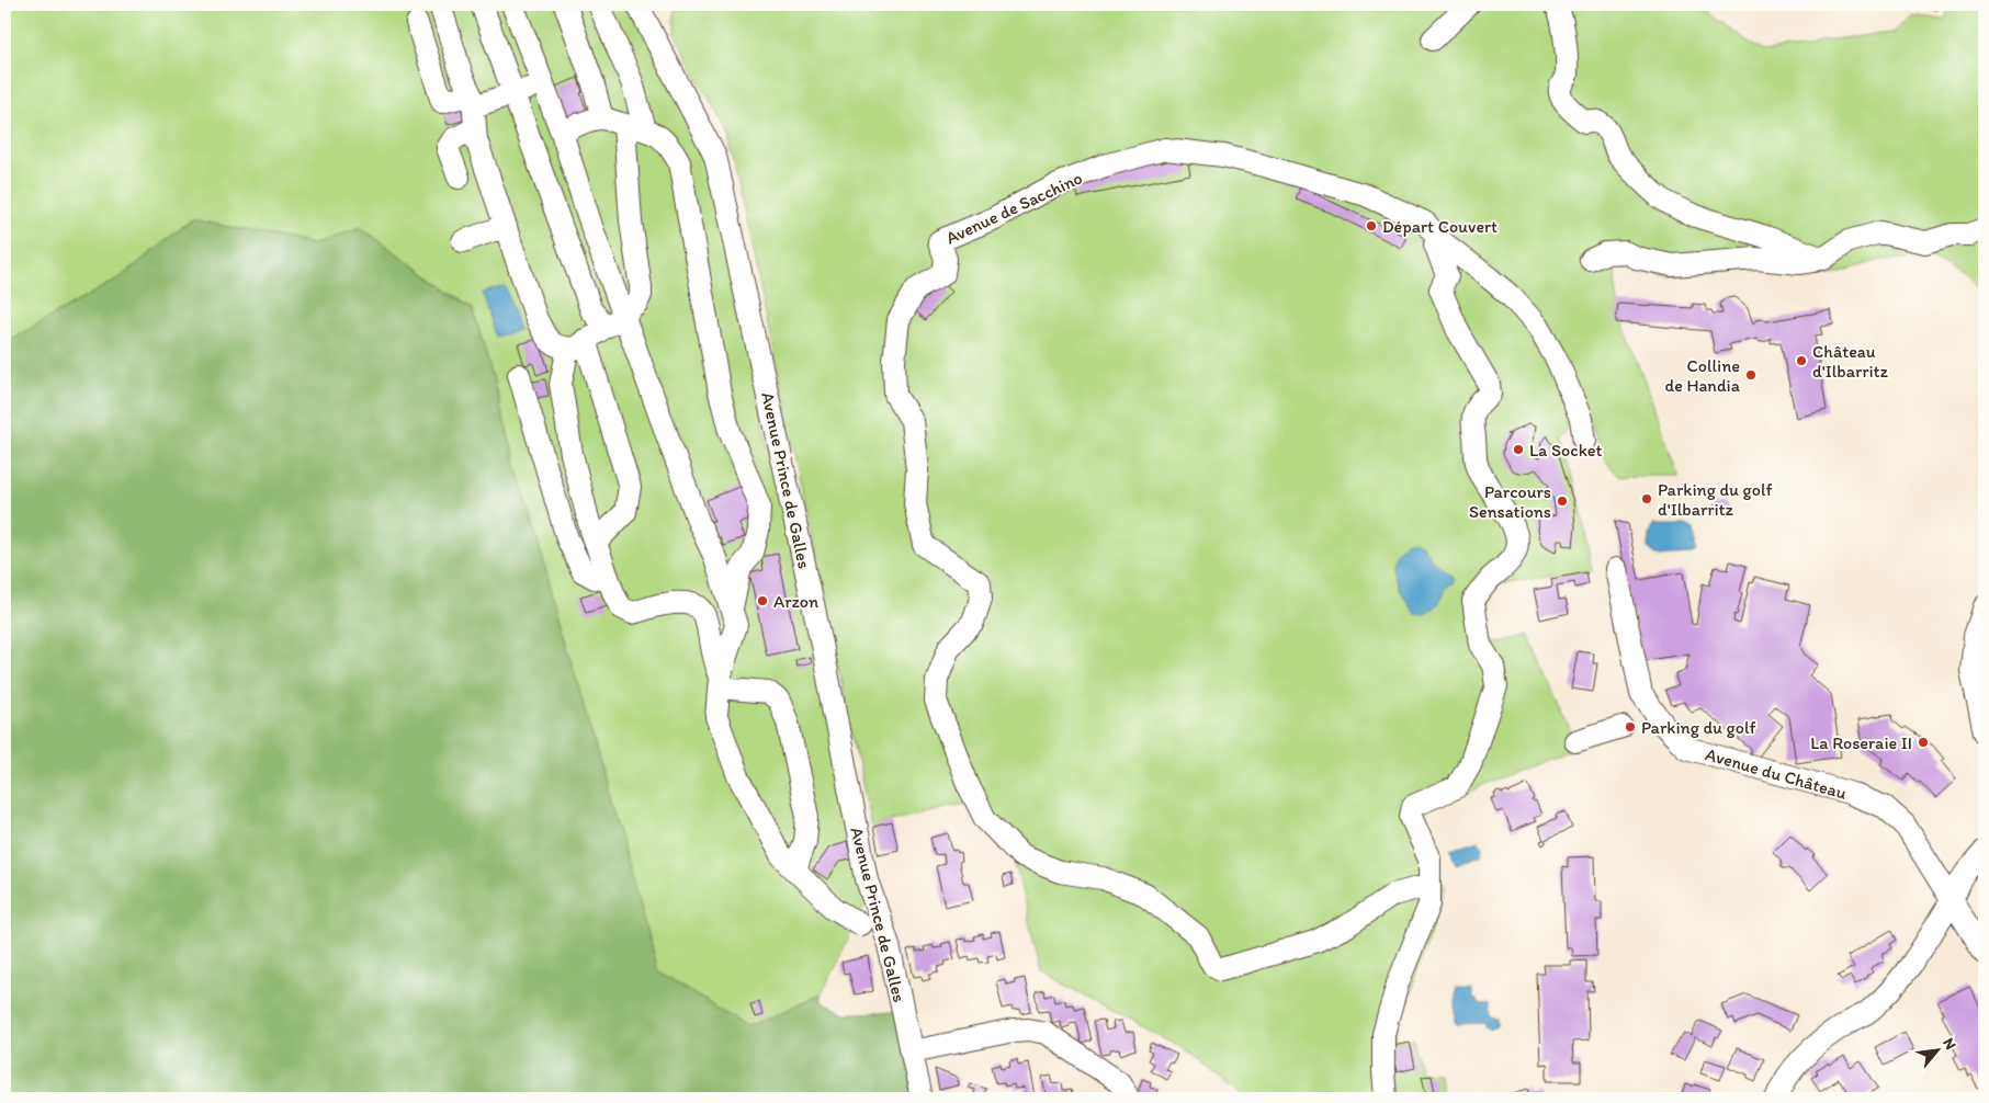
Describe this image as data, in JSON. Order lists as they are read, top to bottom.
{
  "streets": {
    "street": ["Avenue de Sacchino", "Avenue Prince de Galles", "Avenue du Château"]
  },
  "places": [
    "Départ Couvert",
    "Château d'Ilbarritz",
    "Colline de Handia",
    "La Socket",
    "Parking du golf d'Ilbarritz",
    "Parcours Sensations",
    "Arzon",
    "Parking du golf",
    "La Roseraie II"
  ],
  "north": "top right"
}
